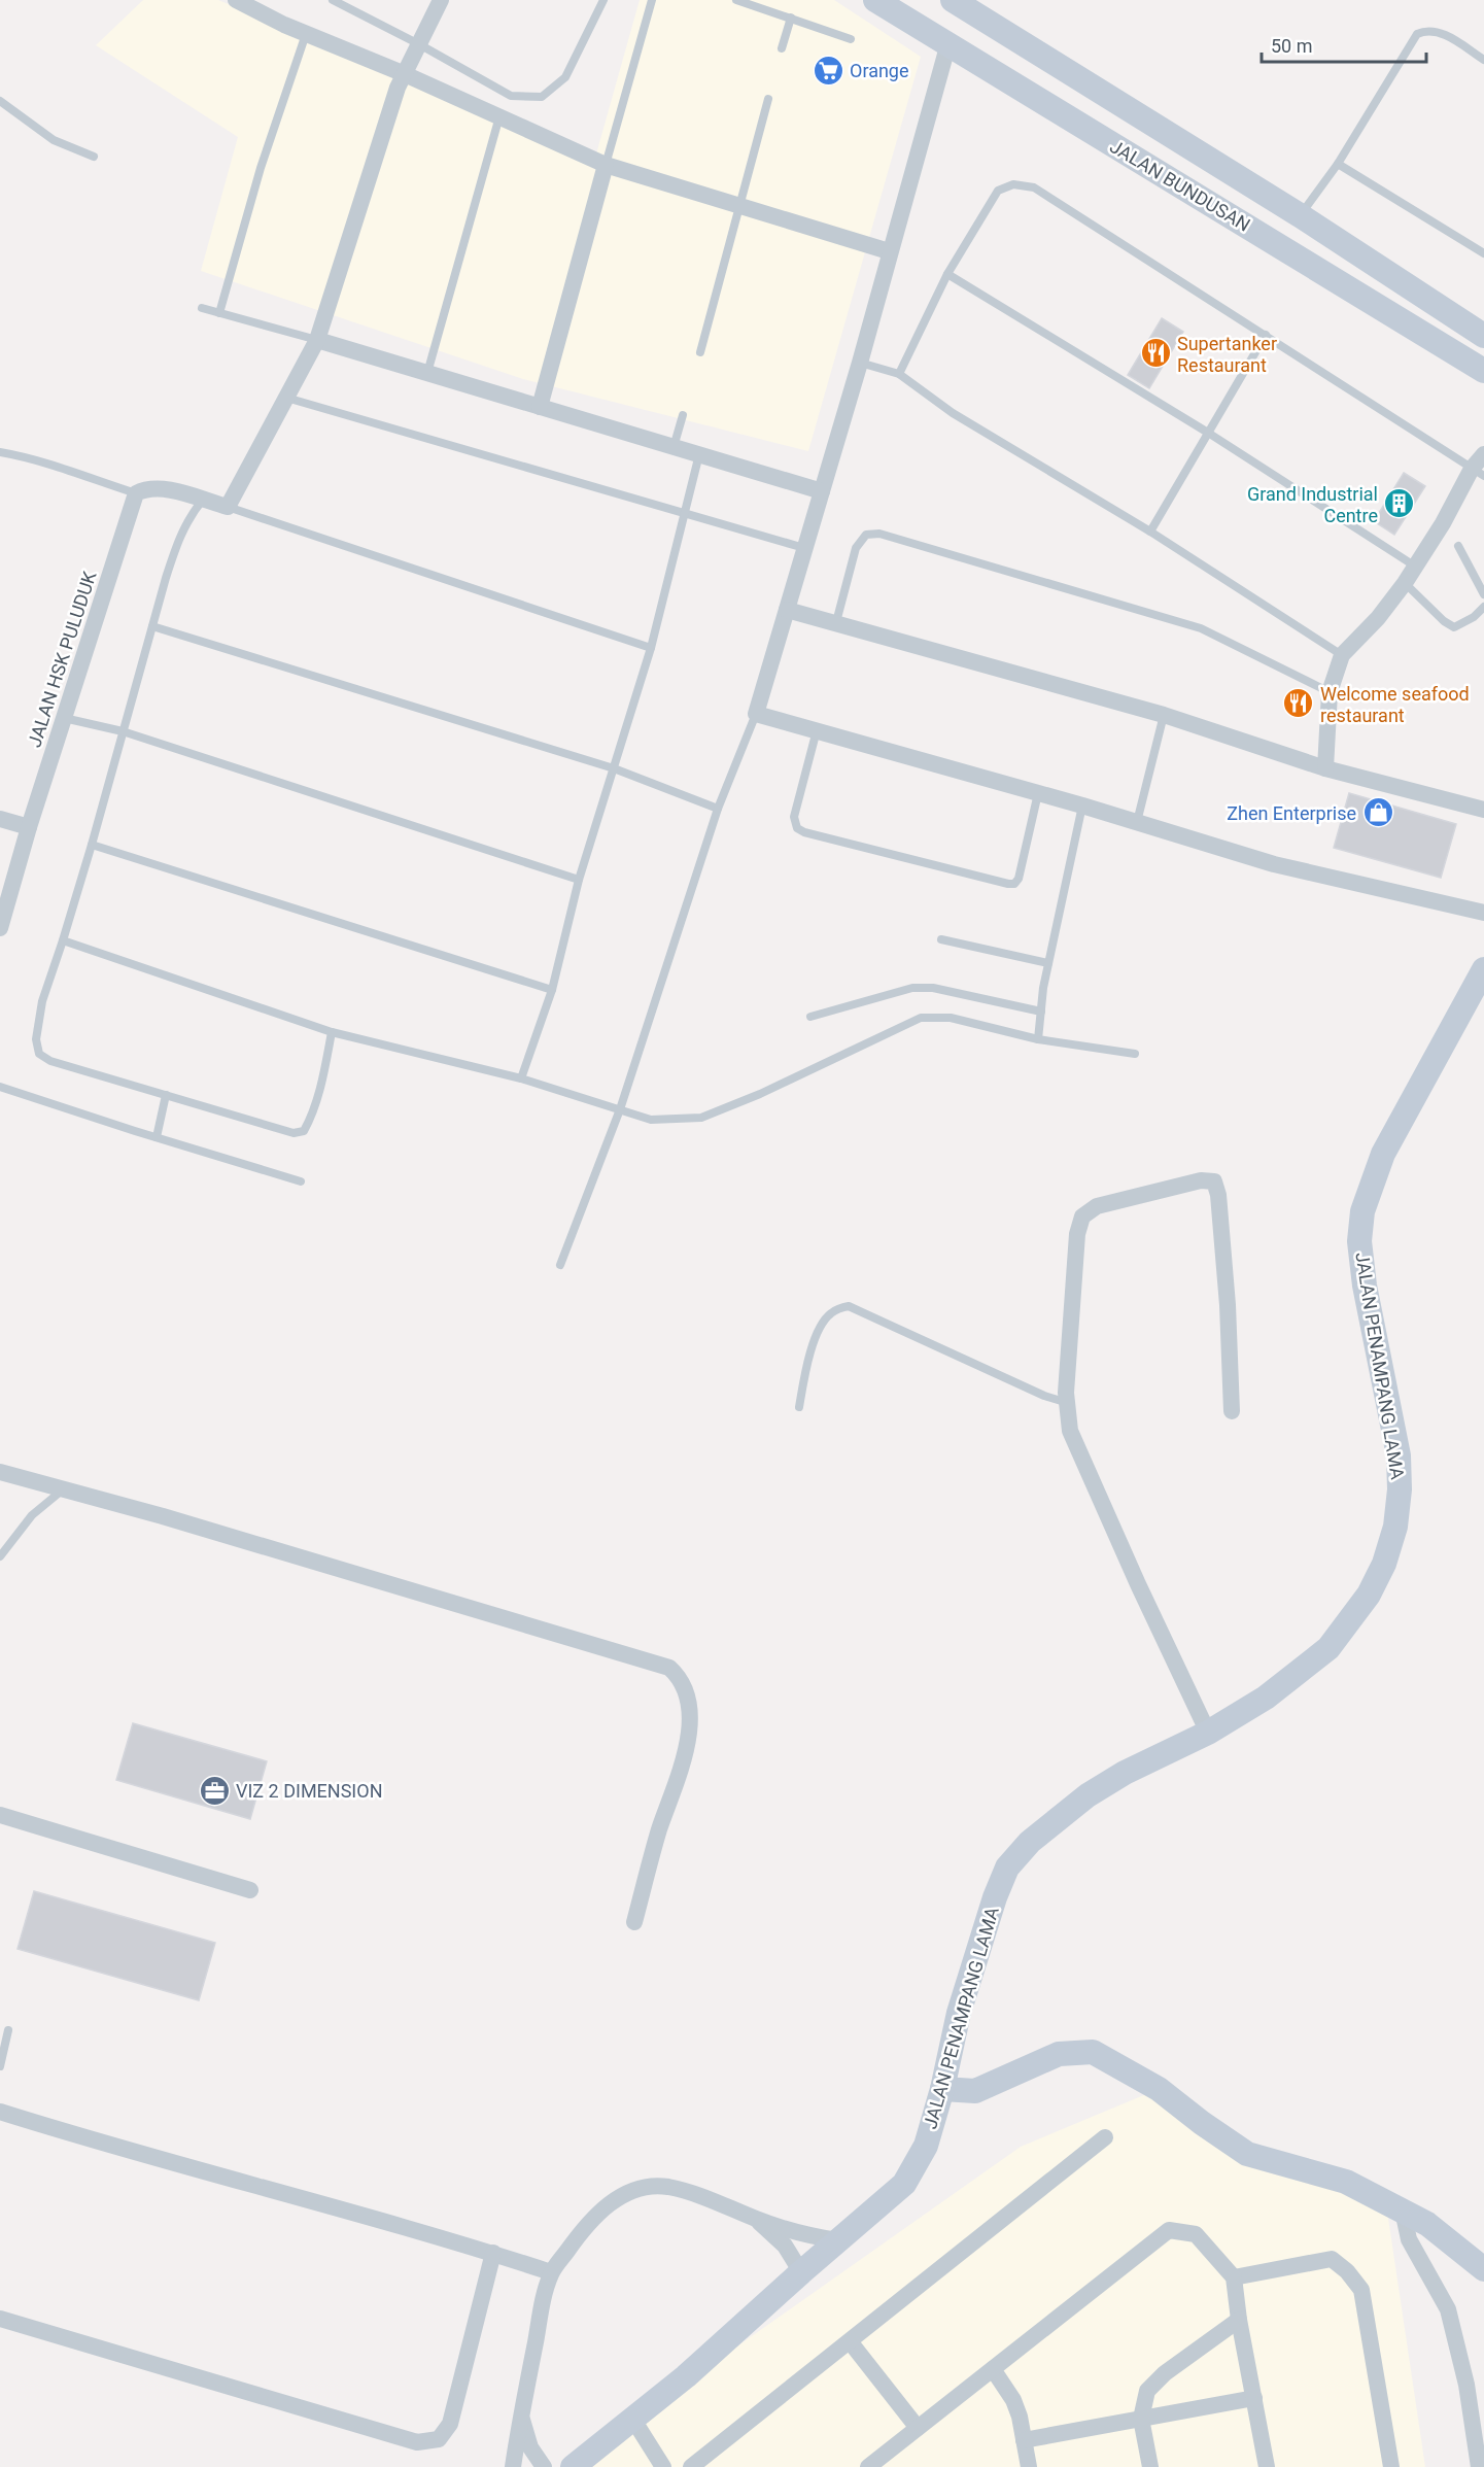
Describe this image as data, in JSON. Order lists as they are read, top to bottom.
{
  "streets": {
    "main road": ["JALAN BUNDUSAN", "JALAN PENAMPANG LAMA"],
    "street": ["JALAN HSK PULUDUK"]
  },
  "places": {
    "supermarket": ["Orange"],
    "restaurant": ["Supertanker Restaurant", "Welcome seafood restaurant"],
    "building": ["Grand Industrial Centre"],
    "shop": ["Zhen Enterprise"],
    "office": ["VIZ 2 DIMENSION"]
  },
  "scale_bar": "50 m"
}
